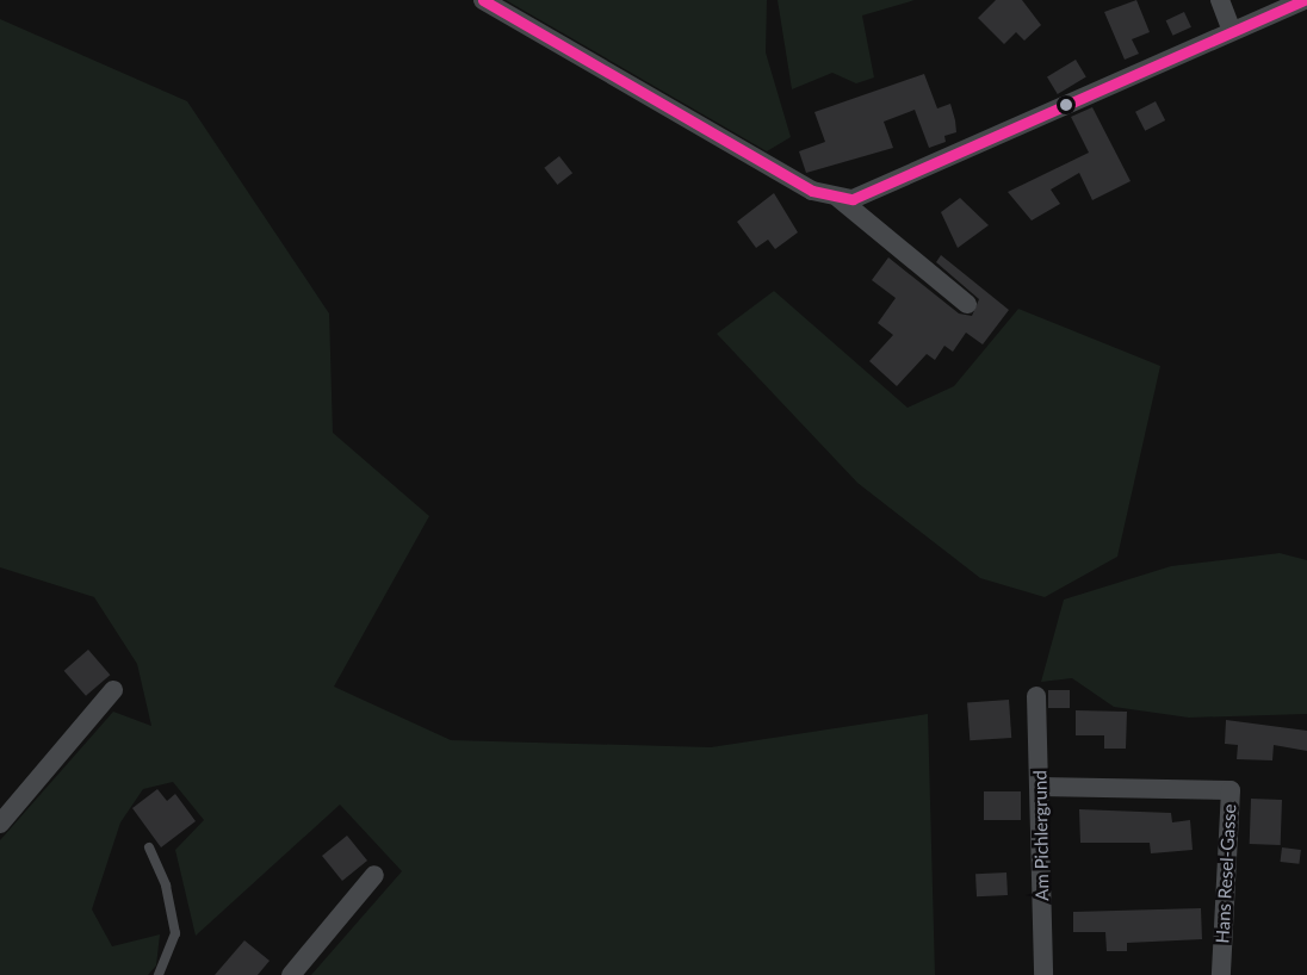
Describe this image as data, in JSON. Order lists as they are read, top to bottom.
{
  "streets": {
    "street": ["Am Pichlergrund", "Hans Resel-Gasse"]
  },
  "crossings": [
    ["Am Pichlergrund", "Hans Resel-Gasse"]
  ]
}
